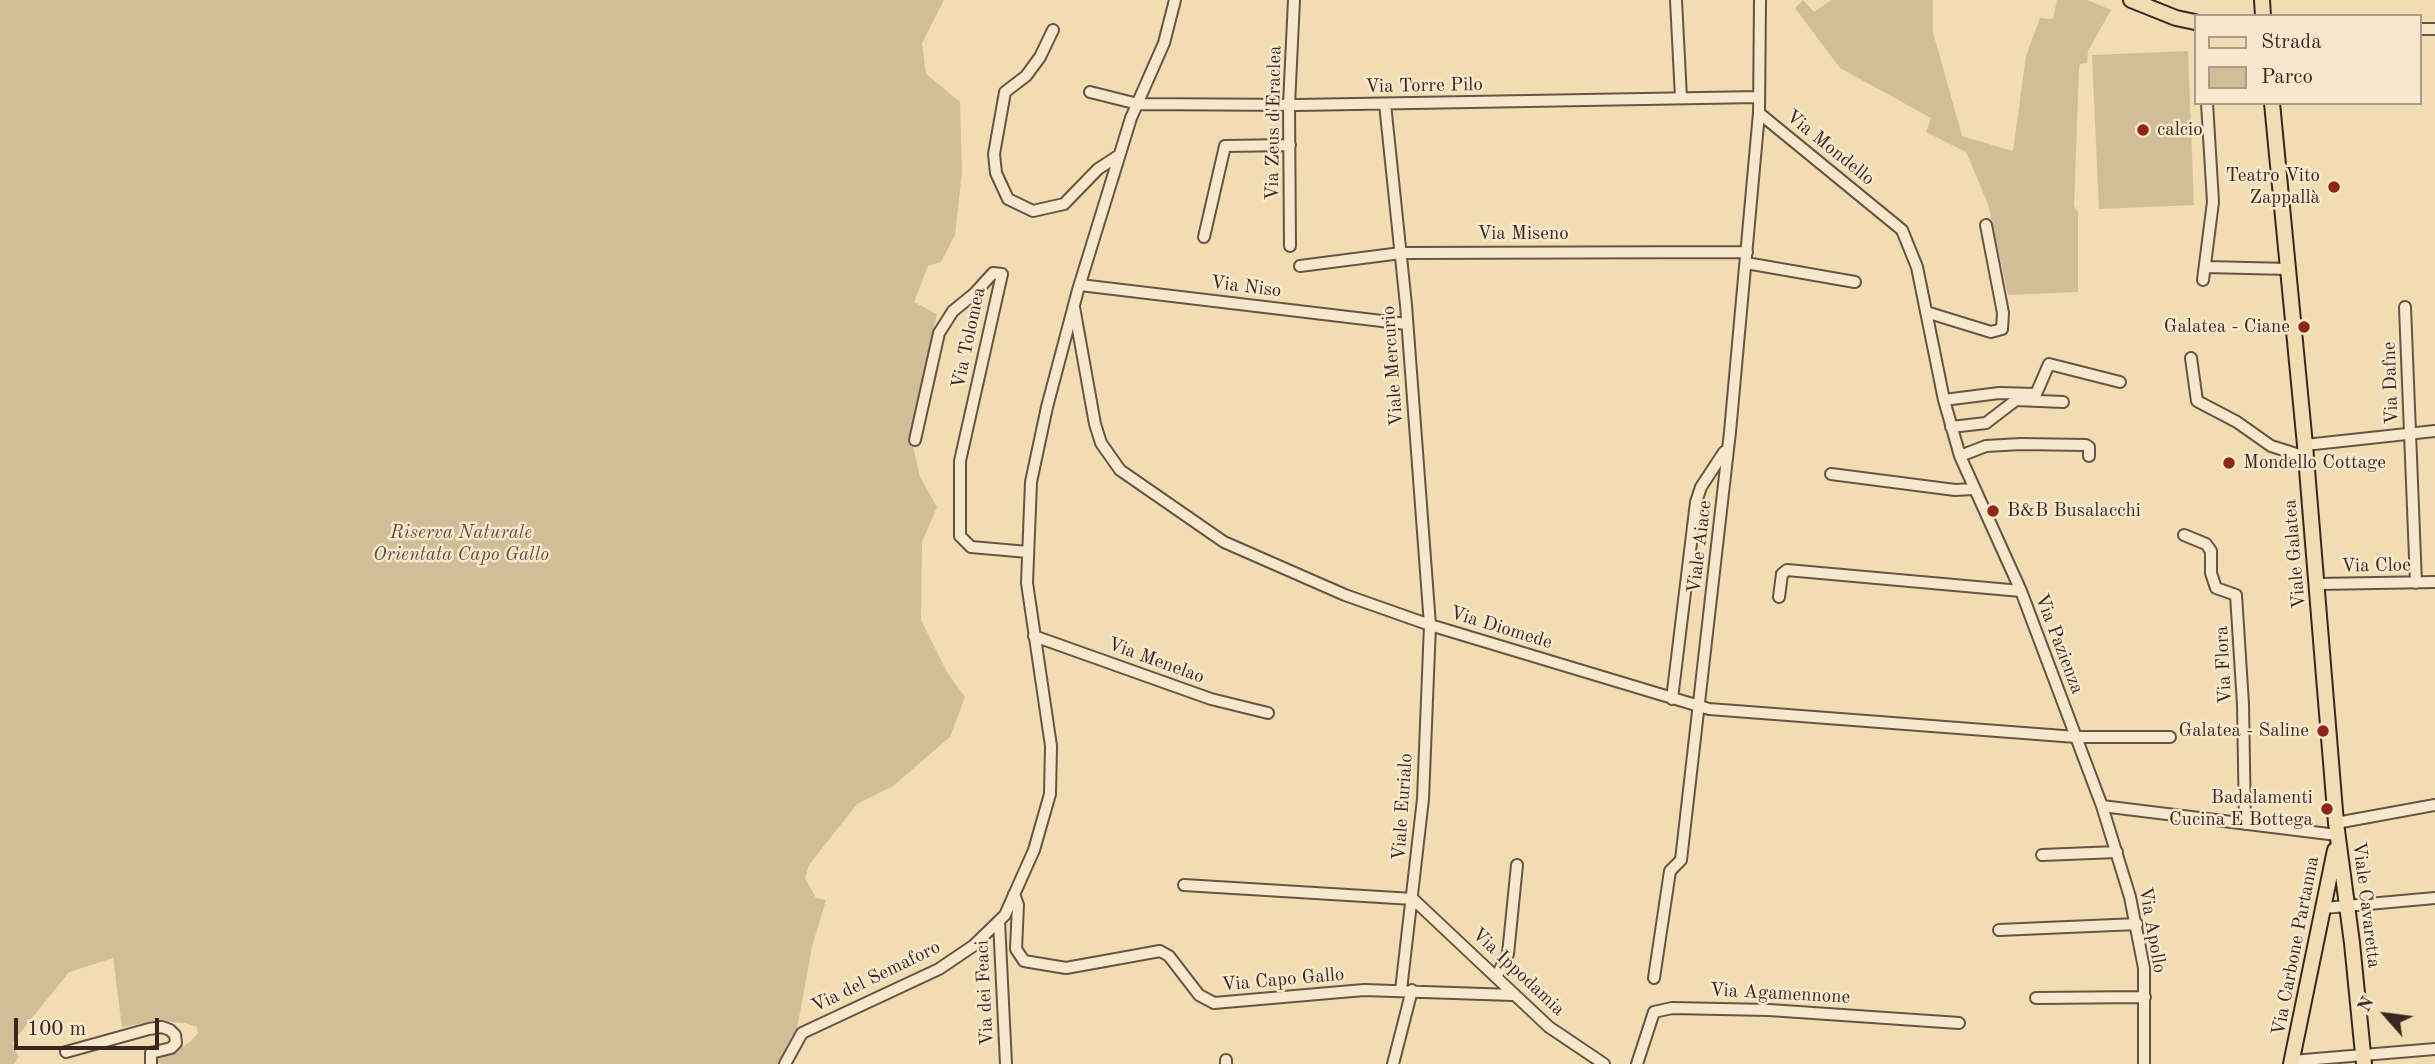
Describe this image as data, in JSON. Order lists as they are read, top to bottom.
{
  "streets": {
    "main road": ["Viale Galatea", "Viale Cavaretta", "Via Carbone Partanna"],
    "street": [
      "Via Torre Pilo",
      "Via Zeus d'Eraclea",
      "Via Mondello",
      "Via Miseno",
      "Via Niso",
      "Via Tolomea",
      "Viale Mercurio",
      "Via Dafne",
      "Viale Aiace",
      "Via Cloe",
      "Via Diomede",
      "Via Pazienza",
      "Via Menelao",
      "Via Flora",
      "Viale Eurialo",
      "Via Apollo",
      "Via Ippodamia",
      "Via del Semaforo",
      "Via Capo Gallo",
      "Via dei Feaci",
      "Via Agamennone"
    ]
  },
  "crossings": [
    ["Via Torre Pilo", "Via Zeus d'Eraclea"],
    ["Via Torre Pilo", "Via Mondello"],
    ["Via Torre Pilo", "Viale Mercurio"],
    ["Via Mondello", "Viale Aiace"],
    ["Via Mondello", "Via Pazienza"],
    ["Via Miseno", "Viale Mercurio"],
    ["Via Miseno", "Viale Aiace"],
    ["Via Niso", "Viale Mercurio"],
    ["Viale Mercurio", "Via Diomede"],
    ["Viale Mercurio", "Viale Eurialo"],
    ["Via Dafne", "Via Cloe"],
    ["Viale Aiace", "Via Diomede"],
    ["Viale Galatea", "Via Cloe"],
    ["Viale Galatea", "Viale Cavaretta"],
    ["Viale Galatea", "Via Carbone Partanna"],
    ["Via Diomede", "Via Pazienza"],
    ["Via Diomede", "Viale Eurialo"],
    ["Via Pazienza", "Via Apollo"],
    ["Viale Eurialo", "Via Ippodamia"],
    ["Viale Eurialo", "Via Capo Gallo"],
    ["Viale Cavaretta", "Via Carbone Partanna"],
    ["Via Ippodamia", "Via Capo Gallo"],
    ["Via del Semaforo", "Via Capo Gallo"],
    ["Via del Semaforo", "Via dei Feaci"]
  ],
  "parks": ["Riserva Naturale Orientata Capo Gallo"],
  "places": [
    "calcio",
    "Teatro Vito Zappallà",
    "Galatea - Ciane",
    "Mondello Cottage",
    "B&B Busalacchi",
    "Galatea - Saline",
    "Badalamenti Cucina E Bottega"
  ],
  "legend": ["Strada", "Parco"],
  "scale_bar": "100 m",
  "north": "top left"
}
